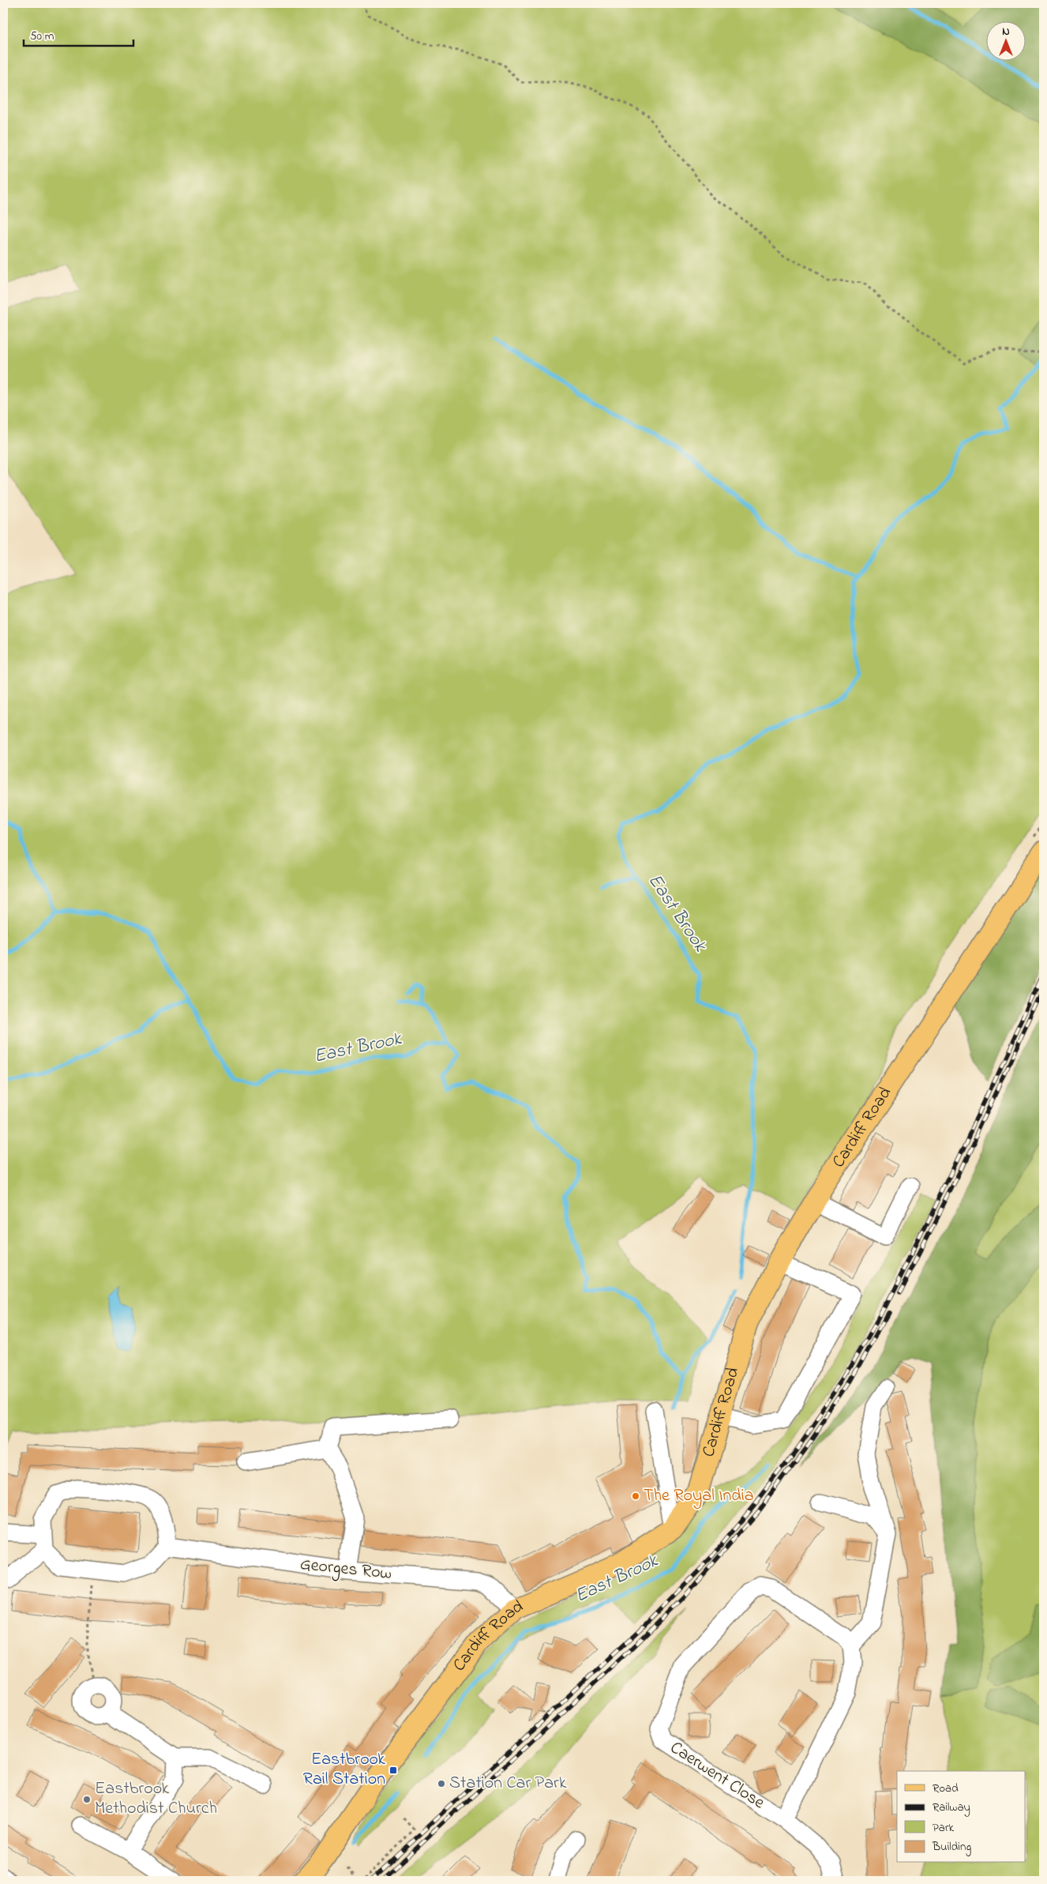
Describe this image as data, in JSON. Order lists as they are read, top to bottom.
{
  "streets": {
    "main road": ["Cardiff Road"],
    "street": ["Georges Row", "Caerwent Close"]
  },
  "crossings": [
    ["Cardiff Road", "Georges Row"]
  ],
  "water": ["East Brook"],
  "places": {
    "other": ["The Royal India", "Station Car Park", "Eastbrook Methodist Church"],
    "transit": ["Eastbrook Rail Station"]
  },
  "legend": [
    "Road",
    "Railway",
    "Park",
    "Building"
  ],
  "scale_bar": "50 m",
  "north": "top"
}
